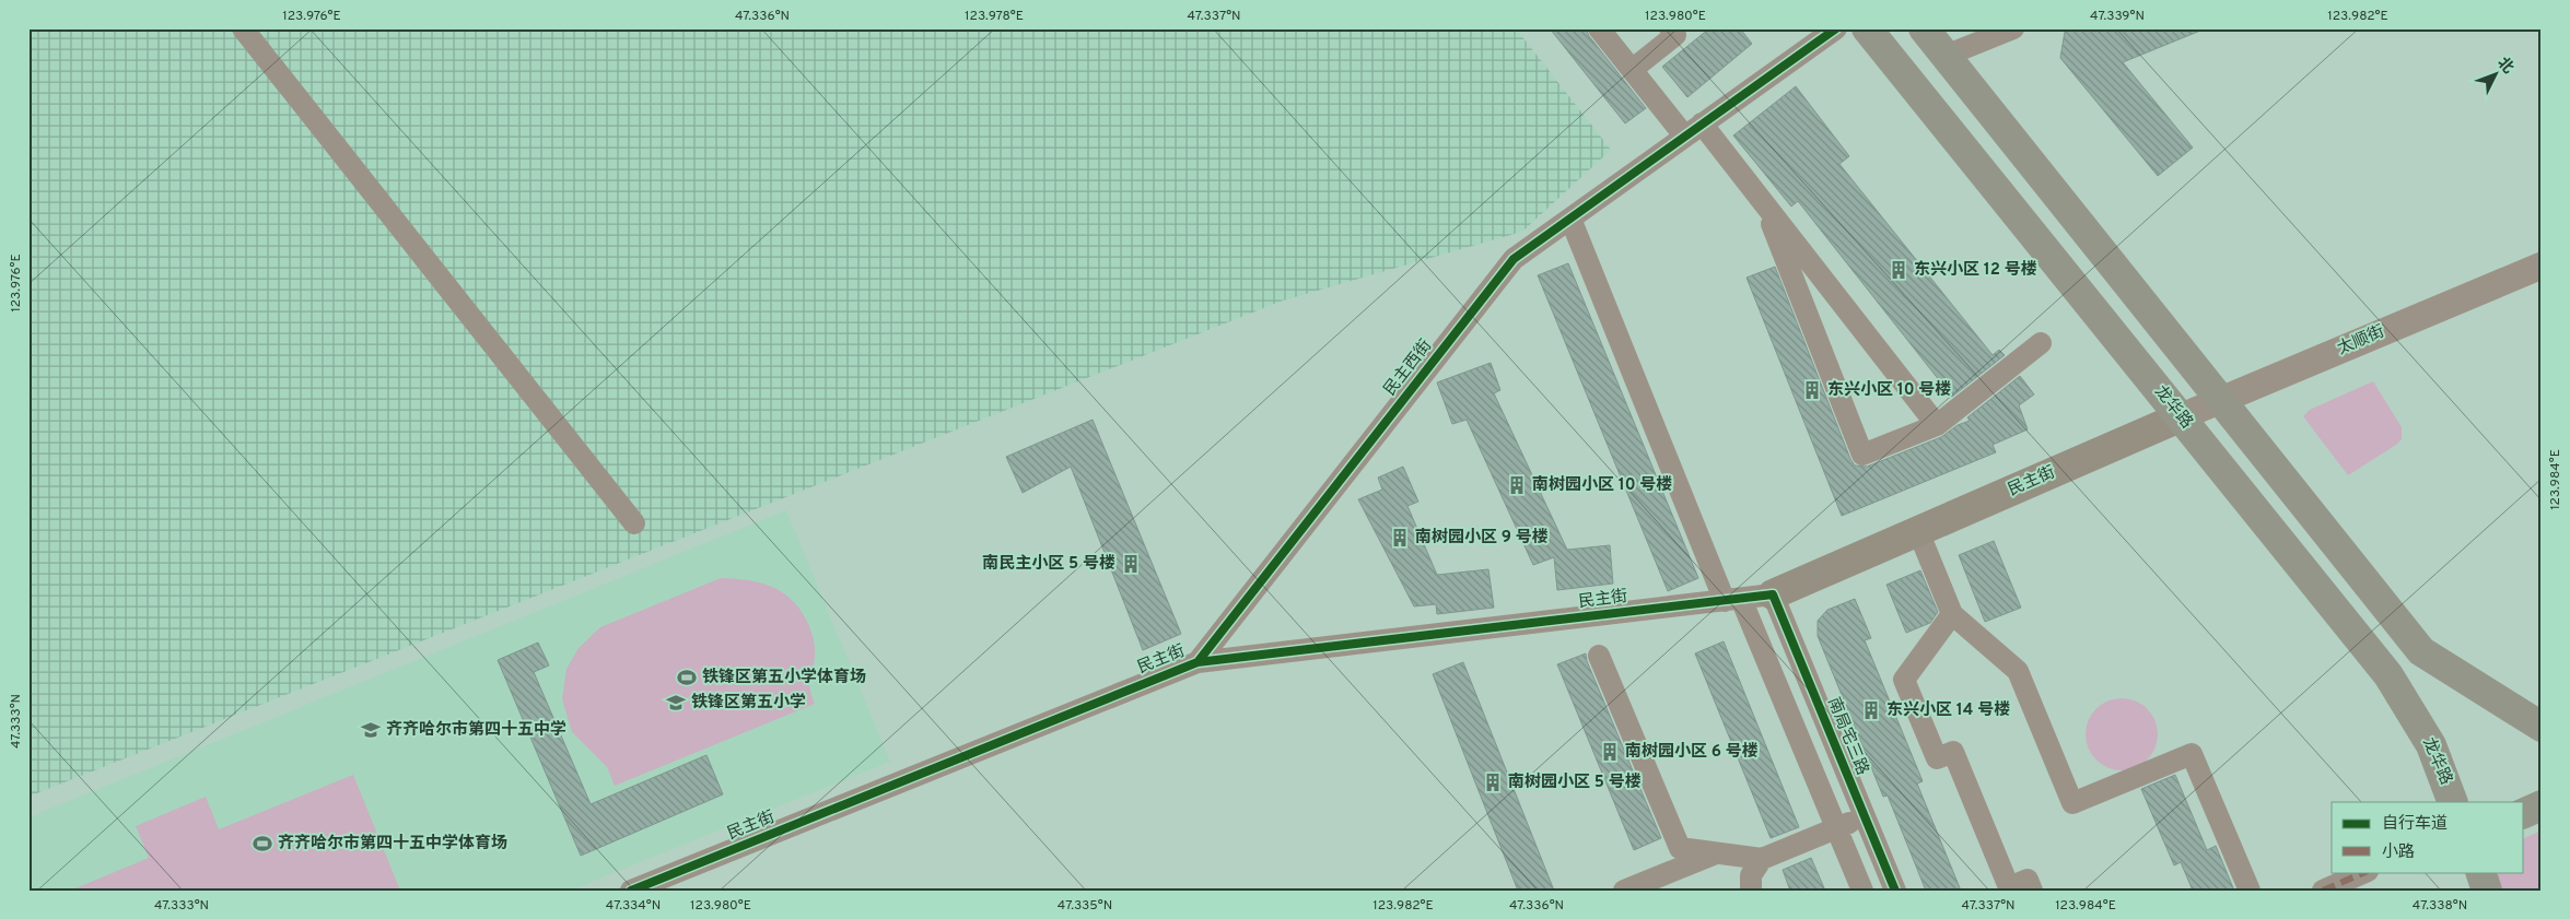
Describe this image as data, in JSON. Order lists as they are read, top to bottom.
{
  "streets": {
    "main road": ["龙华路", "民主街"],
    "street": ["太顺街", "民主西街", "南局宅三路"]
  },
  "crossings": [
    ["太顺街", "龙华路"],
    ["太顺街", "民主街"],
    ["民主西街", "民主街"],
    ["龙华路", "民主街"],
    ["民主街", "南局宅三路"]
  ],
  "places": {
    "building": [
      "东兴小区 12 号楼",
      "东兴小区 10 号楼",
      "南树园小区 10 号楼",
      "南树园小区 9 号楼",
      "南民主小区 5 号楼",
      "东兴小区 14 号楼",
      "南树园小区 6 号楼",
      "南树园小区 5 号楼"
    ],
    "sports": ["铁锋区第五小学体育场", "齐齐哈尔市第四十五中学体育场"],
    "school or university": ["铁锋区第五小学", "齐齐哈尔市第四十五中学"]
  },
  "legend": ["自行车道", "小路"],
  "north": "top right",
  "coordinates": [
    "123.976°E",
    "47.336°N",
    "123.978°E",
    "47.337°N",
    "123.980°E",
    "47.339°N",
    "123.982°E",
    "123.984°E",
    "47.333°N",
    "47.334°N",
    "47.335°N",
    "47.338°N"
  ]
}
